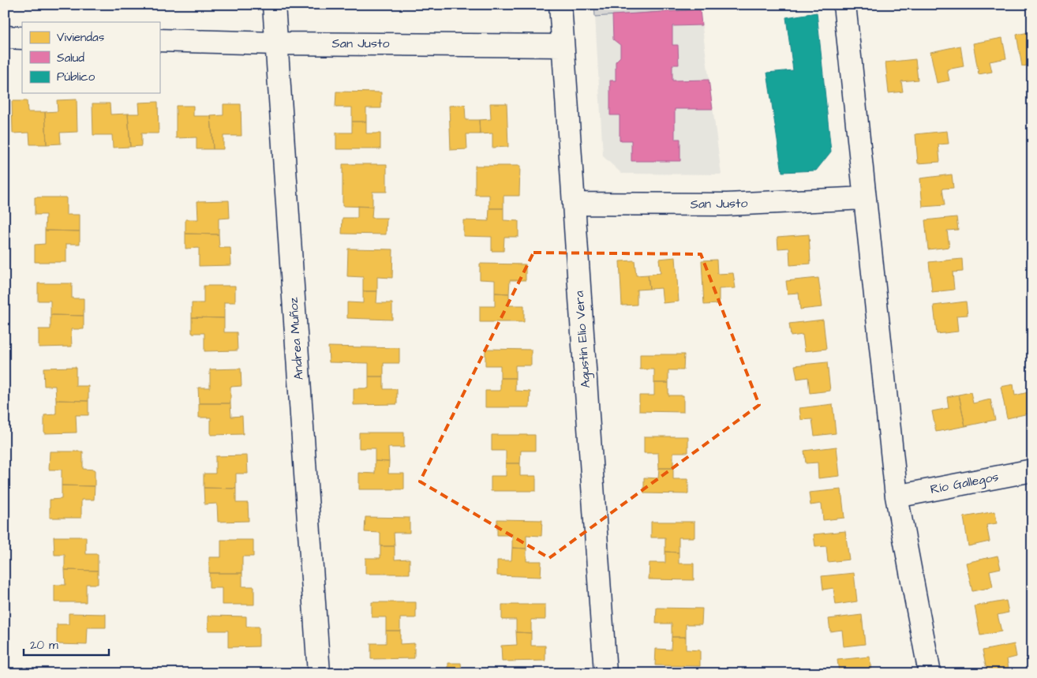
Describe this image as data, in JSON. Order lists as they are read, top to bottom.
{
  "streets": {
    "street": [
      "San Justo",
      "Andrea Muñoz",
      "Agustín Elio Vera",
      "Río Gallegos"
    ]
  },
  "crossings": [
    ["San Justo", "Andrea Muñoz"],
    ["San Justo", "Agustín Elio Vera"]
  ],
  "legend": ["Viviendas", "Salud", "Público"],
  "scale_bar": "20 m"
}
